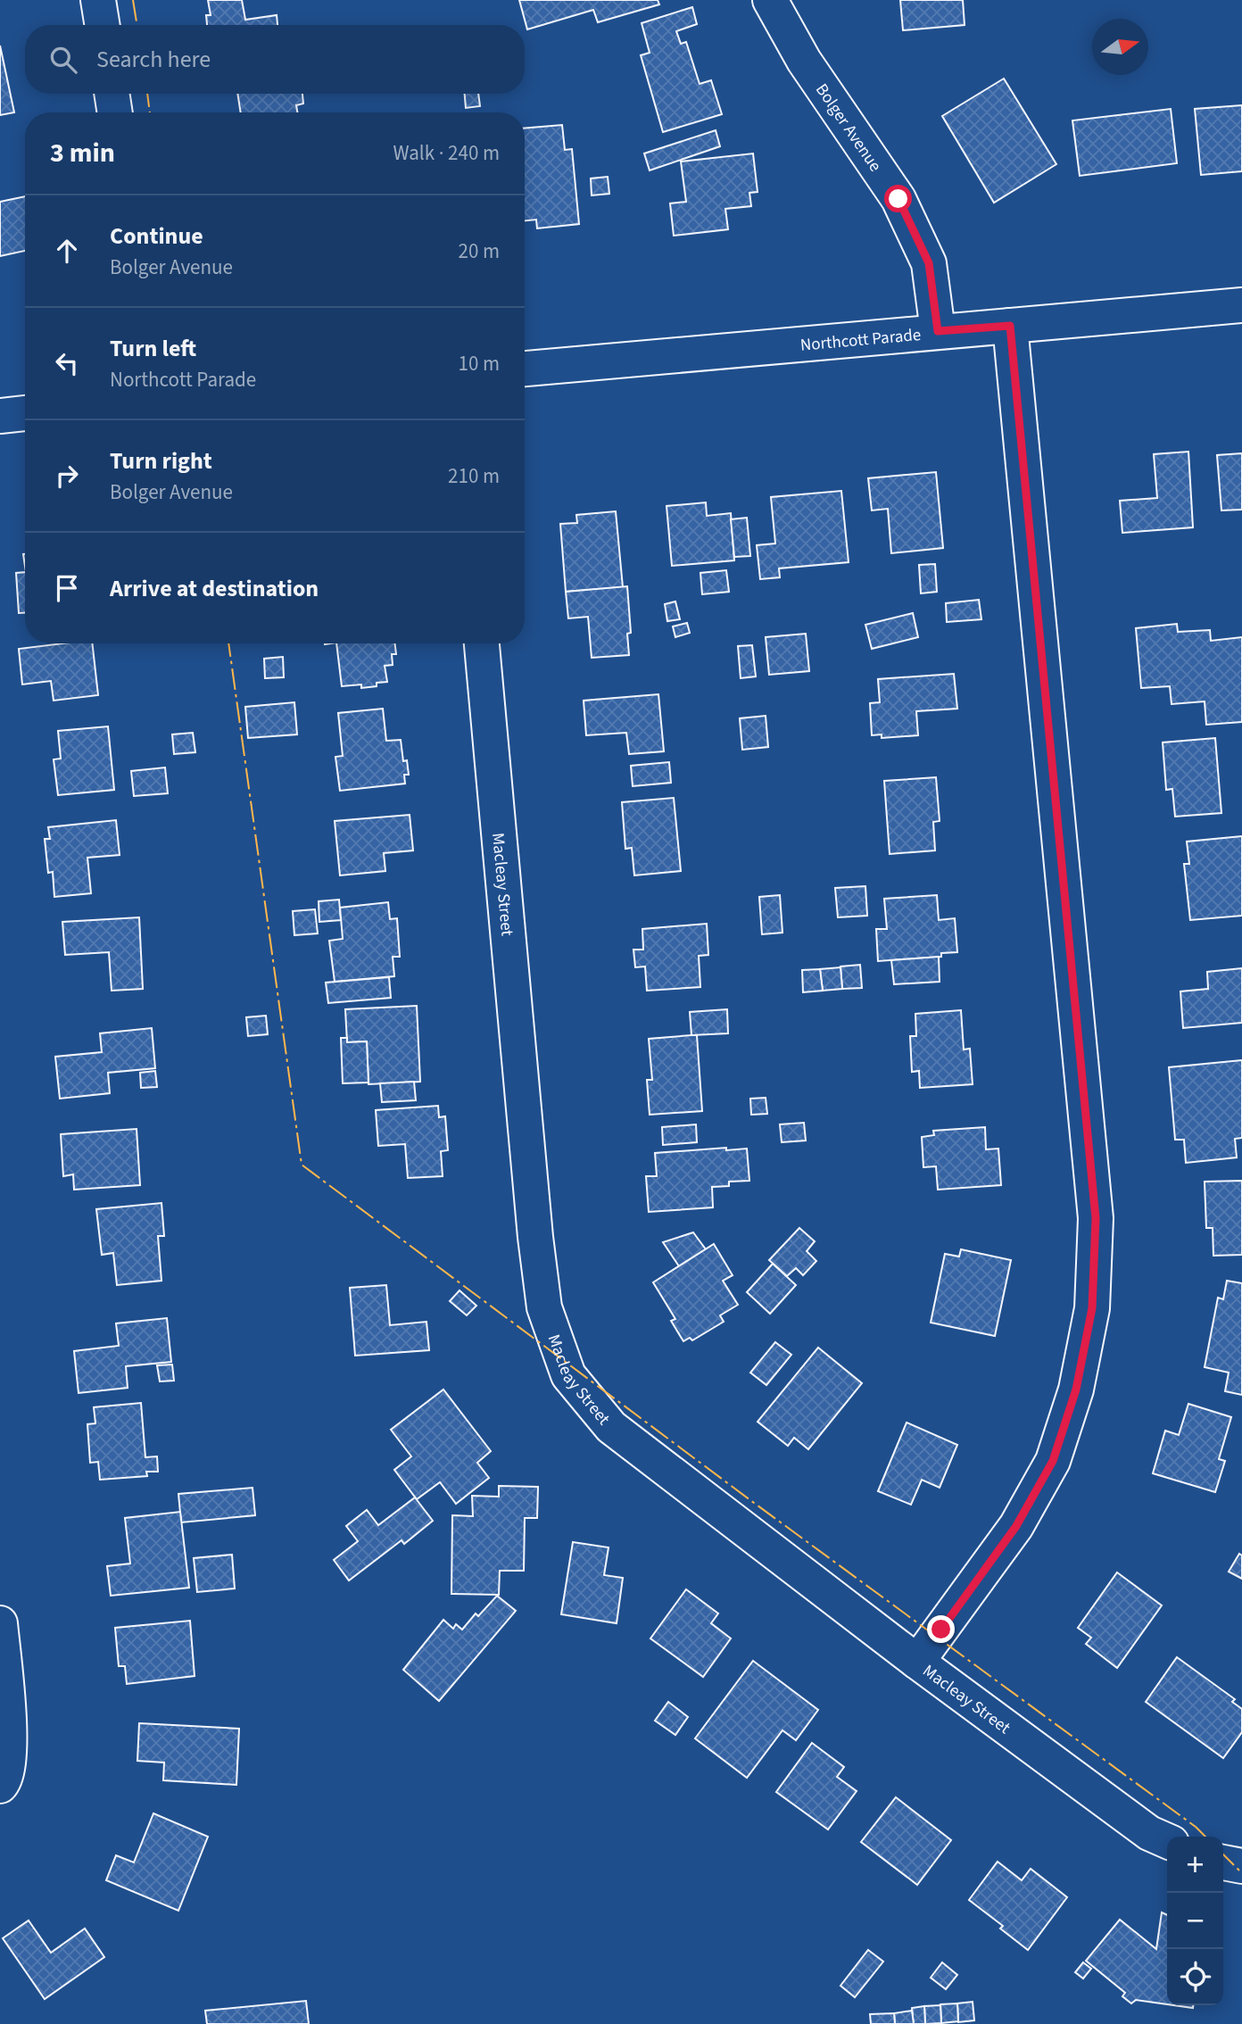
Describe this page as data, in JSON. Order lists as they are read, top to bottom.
{
  "streets": {
    "street": ["Bolger Avenue", "Northcott Parade", "Macleay Street"]
  },
  "crossings": [
    ["Bolger Avenue", "Northcott Parade"]
  ],
  "north": "right",
  "page": {
    "search": "Search here",
    "heading": ["3 min", "Walk · 240 m"],
    "list": [
      ["Continue", "Bolger Avenue", "20 m"],
      ["Turn left", "Northcott Parade", "10 m"],
      ["Turn right", "Bolger Avenue", "210 m"],
      "Arrive at destination"
    ],
    "map_buttons": ["+", "−"]
  }
}
